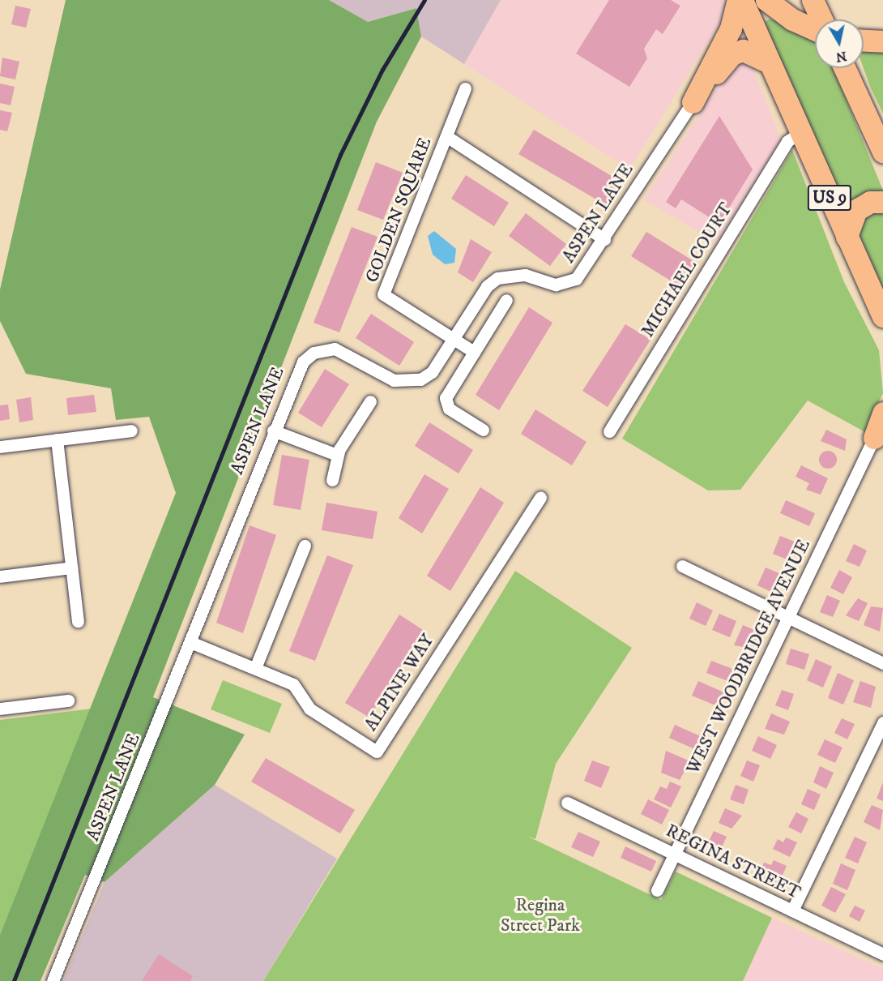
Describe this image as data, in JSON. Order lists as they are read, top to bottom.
{
  "streets": {
    "highway": ["US 9"],
    "street": [
      "GOLDEN SQUARE",
      "ASPEN LANE",
      "MICHAEL COURT",
      "WEST WOODBRIDGE AVENUE",
      "ALPINE WAY",
      "REGINA STREET"
    ]
  },
  "crossings": [
    ["US 9", "MICHAEL COURT"],
    ["GOLDEN SQUARE", "ASPEN LANE"],
    ["ASPEN LANE", "ALPINE WAY"],
    ["WEST WOODBRIDGE AVENUE", "REGINA STREET"]
  ],
  "parks": ["Regina Street Park"],
  "north": "bottom"
}
